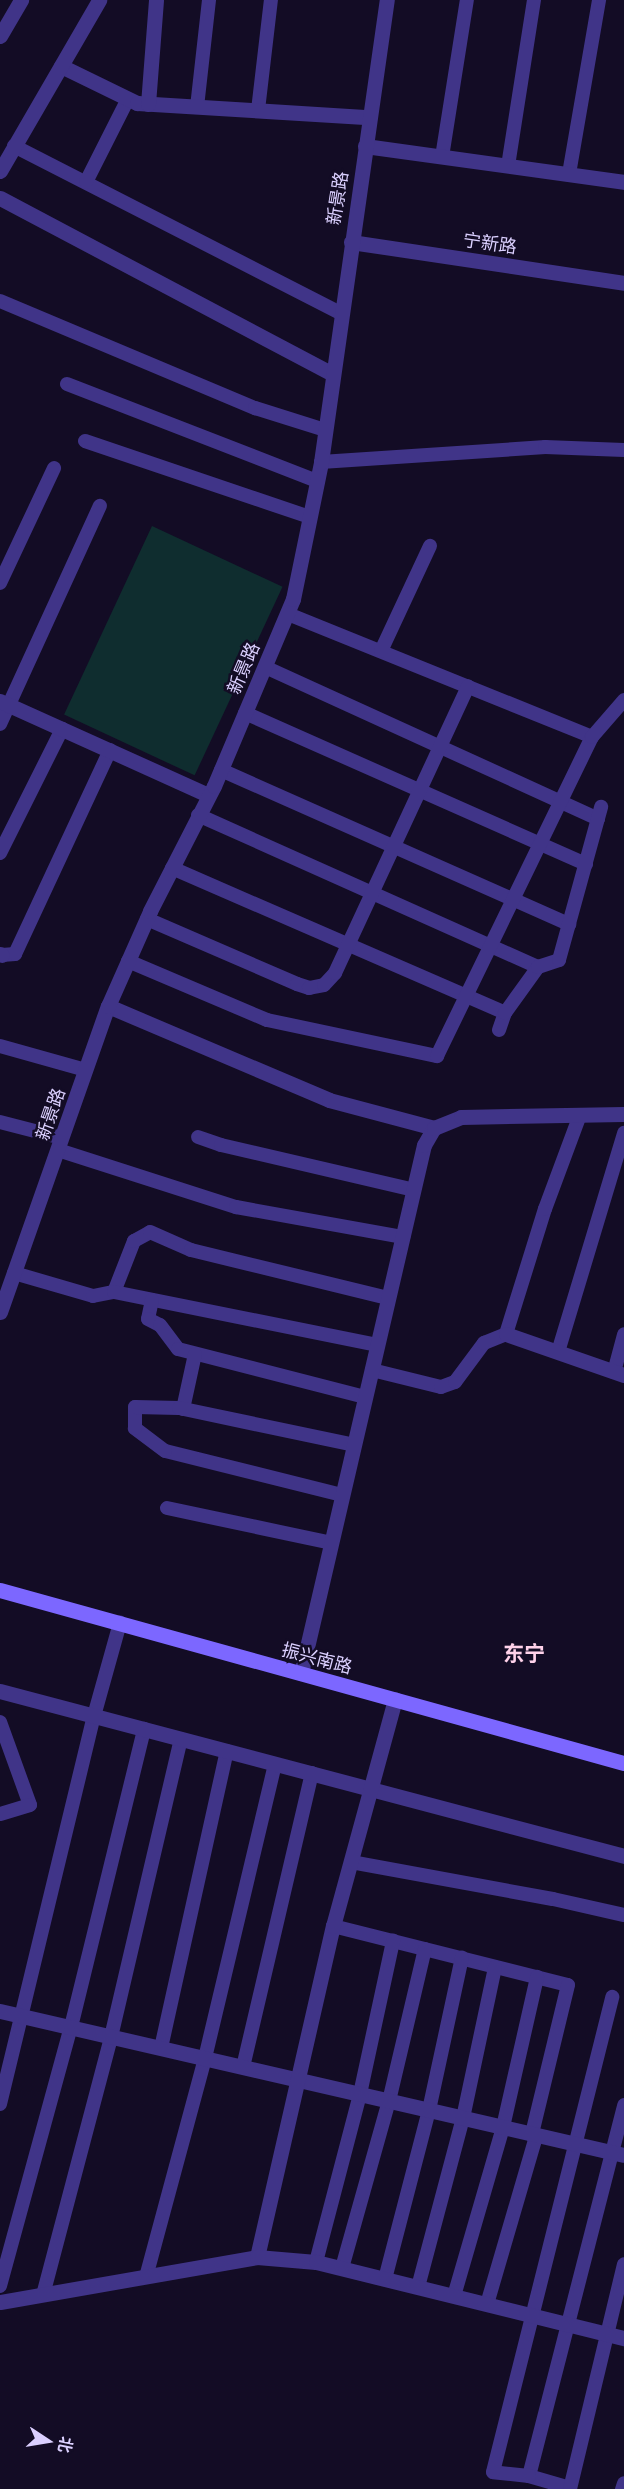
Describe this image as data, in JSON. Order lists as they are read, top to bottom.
{
  "streets": {
    "street": ["新景路", "宁新路", "振兴南路"]
  },
  "crossings": [
    ["新景路", "宁新路"]
  ],
  "districts": ["东宁"],
  "north": "right"
}
